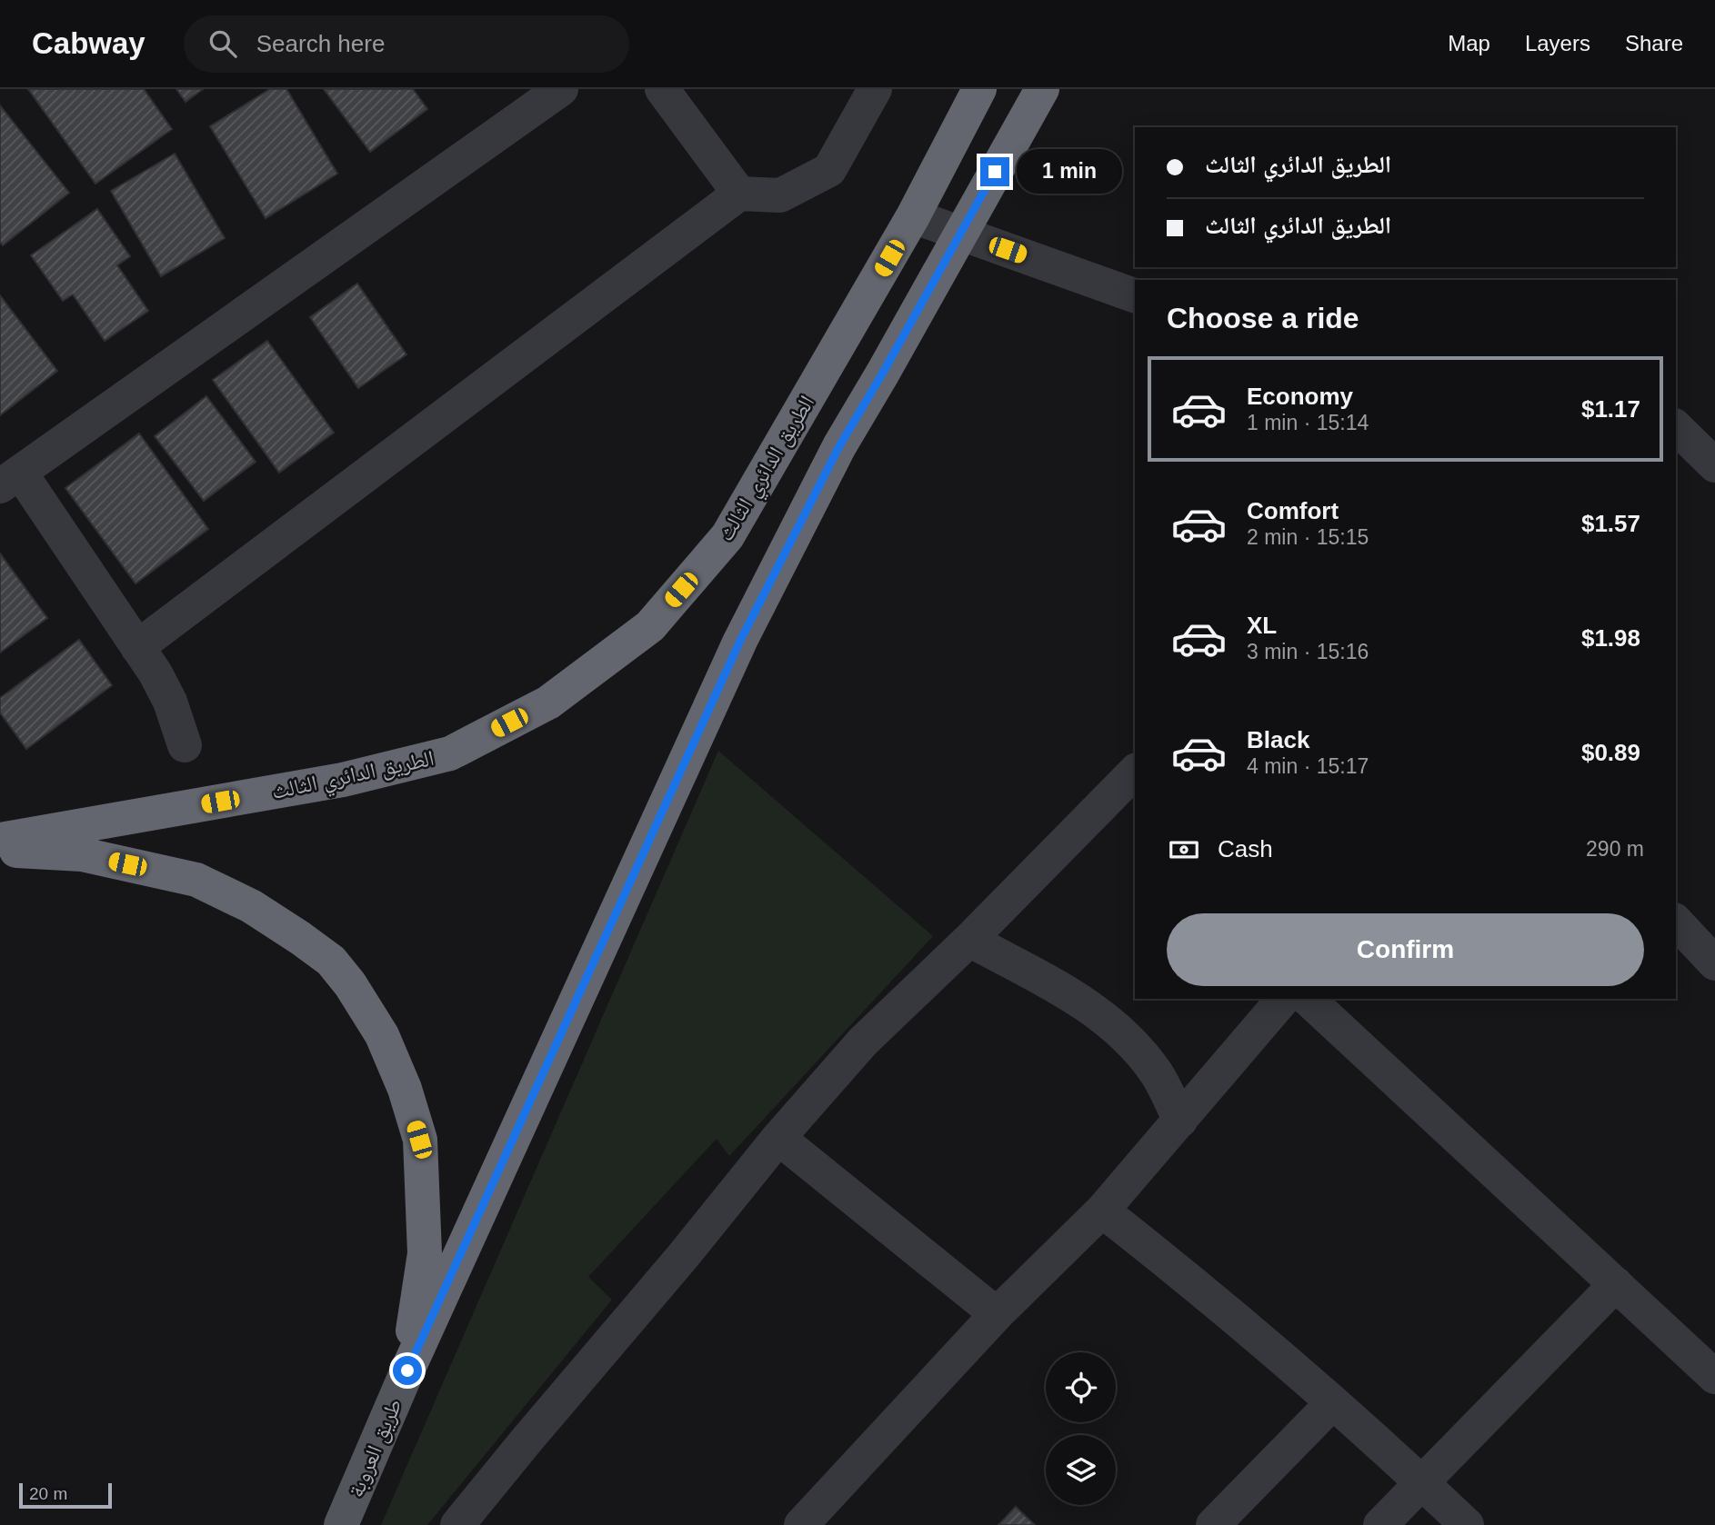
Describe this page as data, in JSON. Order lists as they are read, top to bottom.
{
  "streets": {
    "highway": ["الطريق الدائري الثالث"],
    "main road": ["طريق العروبة"]
  },
  "scale_bar": "20 m",
  "page": {
    "header": "Cabway",
    "search": "Search here",
    "nav": ["Map", "Layers", "Share"],
    "banner": ["الطريق الدائري الثالث", "الطريق الدائري الثالث"],
    "bubble": "1 min",
    "heading": "Choose a ride",
    "list": [
      {
        "name": "Economy",
        "note": "1 min · 15:14",
        "value": "$1.17"
      },
      {
        "name": "Comfort",
        "note": "2 min · 15:15",
        "value": "$1.57"
      },
      {
        "name": "XL",
        "note": "3 min · 15:16",
        "value": "$1.98"
      },
      {
        "name": "Black",
        "note": "4 min · 15:17",
        "value": "$0.89"
      }
    ],
    "pay": ["Cash", "290 m"],
    "buttons": "Confirm",
    "scale": "20 m"
  }
}
